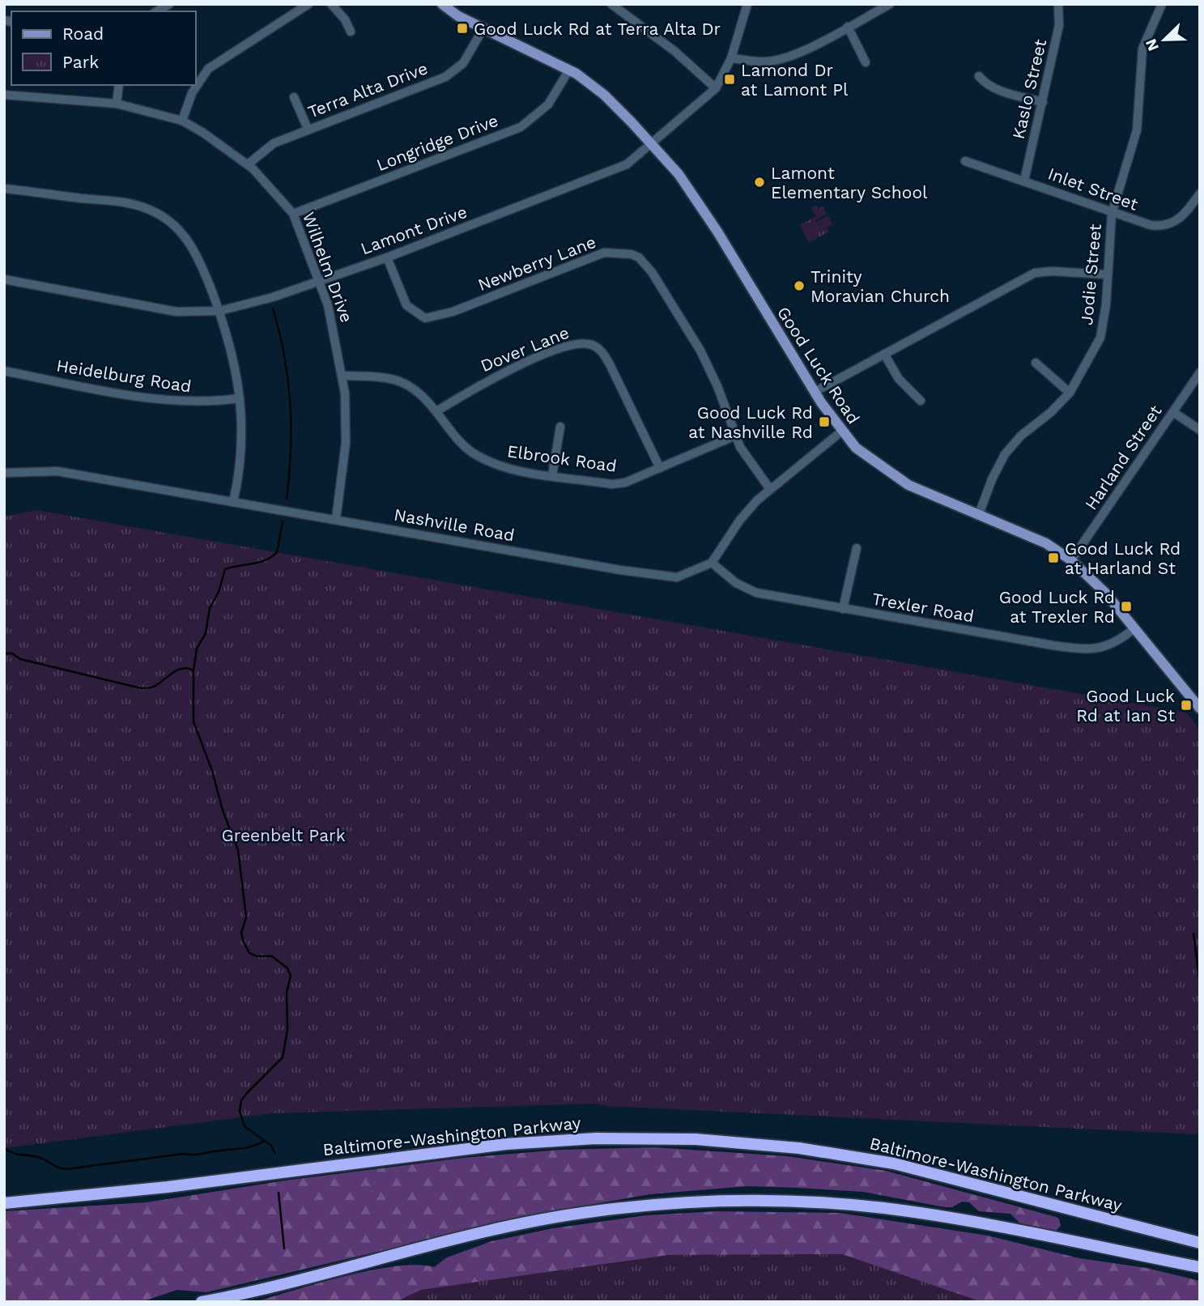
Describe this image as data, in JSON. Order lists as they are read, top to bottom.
{
  "streets": {
    "highway": ["Baltimore-Washington Parkway"],
    "main road": ["Good Luck Road"],
    "street": [
      "Kaslo Street",
      "Terra Alta Drive",
      "Longridge Drive",
      "Inlet Street",
      "Lamont Drive",
      "Newberry Lane",
      "Wilhelm Drive",
      "Jodie Street",
      "Dover Lane",
      "Heidelburg Road",
      "Harland Street",
      "Elbrook Road",
      "Nashville Road",
      "Trexler Road"
    ]
  },
  "crossings": [
    ["Kaslo Street", "Inlet Street"],
    ["Terra Alta Drive", "Wilhelm Drive"],
    ["Terra Alta Drive", "Good Luck Road"],
    ["Longridge Drive", "Wilhelm Drive"],
    ["Longridge Drive", "Good Luck Road"],
    ["Inlet Street", "Jodie Street"],
    ["Lamont Drive", "Newberry Lane"],
    ["Lamont Drive", "Wilhelm Drive"],
    ["Lamont Drive", "Good Luck Road"],
    ["Newberry Lane", "Elbrook Road"],
    ["Wilhelm Drive", "Elbrook Road"],
    ["Wilhelm Drive", "Nashville Road"],
    ["Jodie Street", "Good Luck Road"],
    ["Dover Lane", "Elbrook Road"],
    ["Good Luck Road", "Harland Street"],
    ["Good Luck Road", "Trexler Road"],
    ["Nashville Road", "Trexler Road"]
  ],
  "parks": ["Greenbelt Park"],
  "places": {
    "transit": [
      "Good Luck Rd at Terra Alta Dr",
      "Lamond Dr at Lamont Pl",
      "Good Luck Rd at Nashville Rd",
      "Good Luck Rd at Harland St",
      "Good Luck Rd at Trexler Rd",
      "Good Luck Rd at Ian St"
    ],
    "other": ["Lamont Elementary School", "Trinity Moravian Church"]
  },
  "legend": ["Road", "Park"],
  "north": "bottom left"
}
